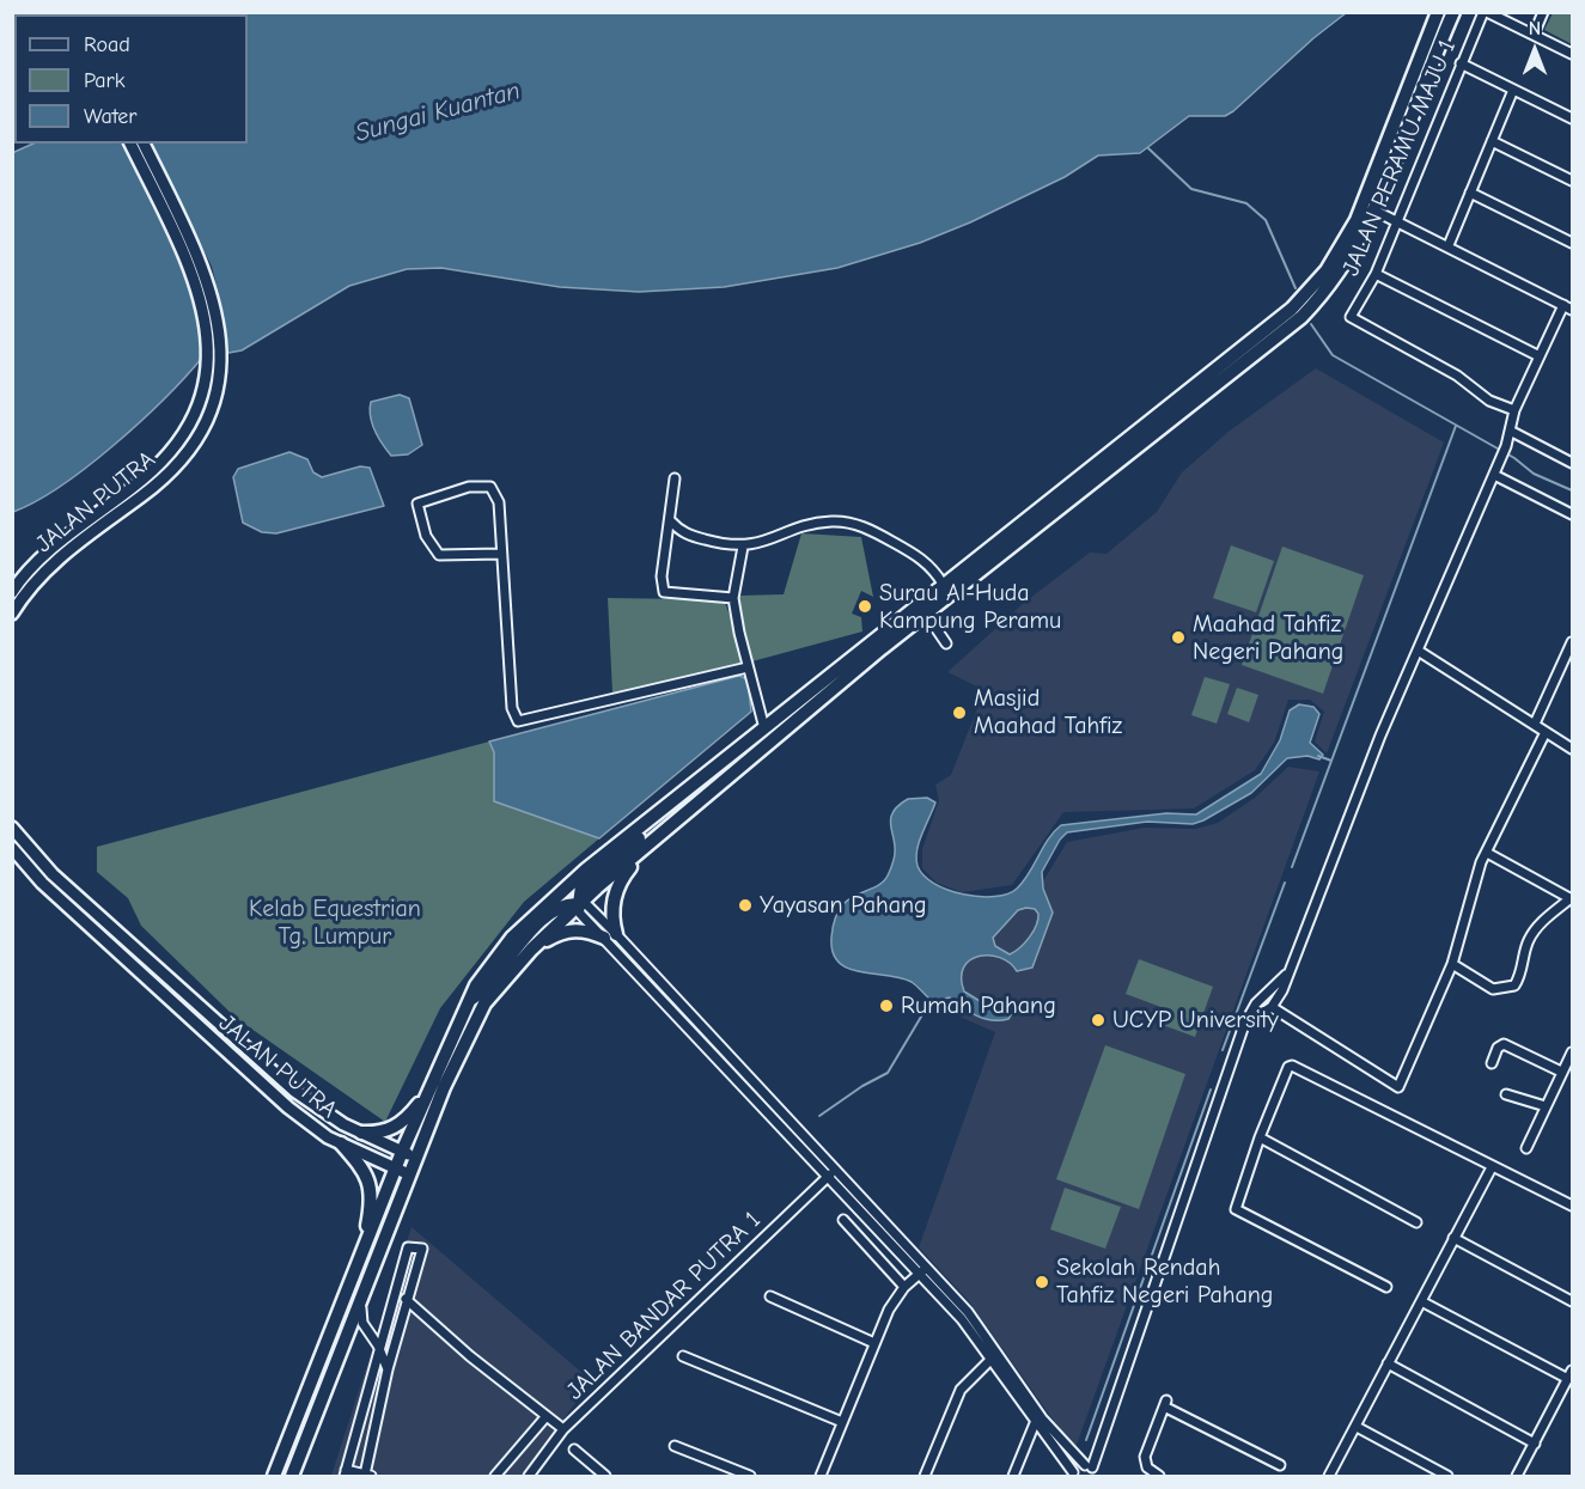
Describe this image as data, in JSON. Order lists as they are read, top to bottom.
{
  "streets": {
    "main road": ["JALAN PUTRA"],
    "street": ["JALAN PERAMU MAJU 1", "JALAN BANDAR PUTRA 1"]
  },
  "water": ["Sungai Kuantan"],
  "parks": ["Kelab Equestrian Tg. Lumpur"],
  "places": [
    "Surau Al-Huda Kampung Peramu",
    "Maahad Tahfiz Negeri Pahang",
    "Masjid Maahad Tahfiz",
    "Yayasan Pahang",
    "Rumah Pahang",
    "UCYP University",
    "Sekolah Rendah Tahfiz Negeri Pahang"
  ],
  "legend": ["Road", "Park", "Water"],
  "north": "top"
}
